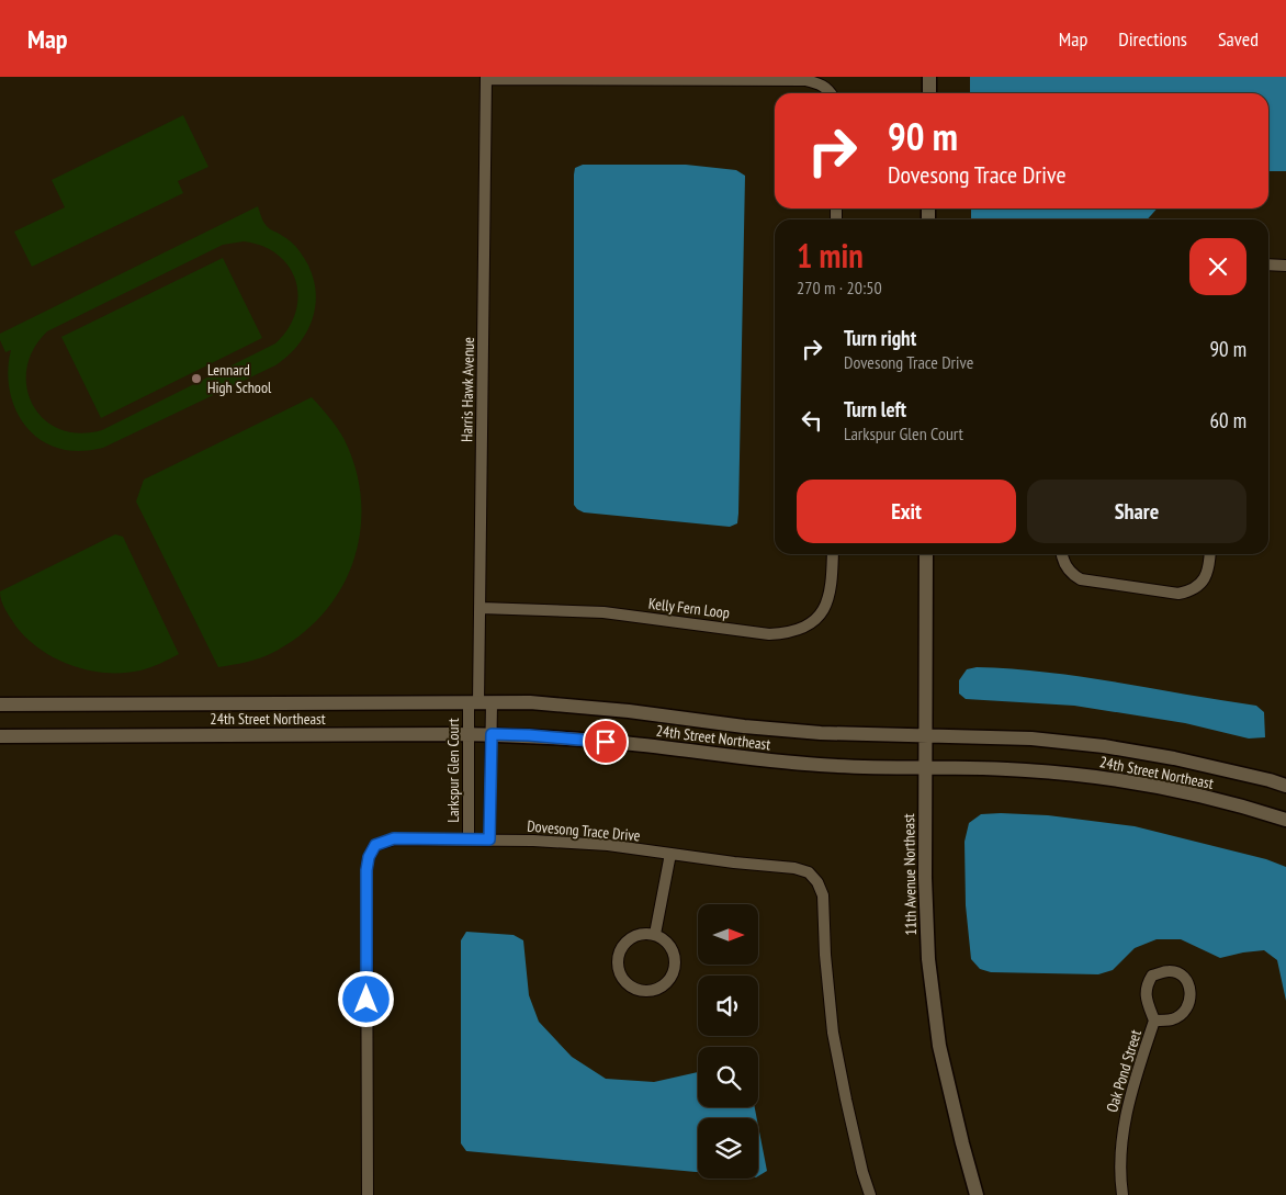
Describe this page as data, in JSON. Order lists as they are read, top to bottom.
{
  "streets": {
    "street": [
      "Harris Hawk Avenue",
      "Kelly Fern Loop",
      "24th Street Northeast",
      "Larkspur Glen Court",
      "Dovesong Trace Drive",
      "11th Avenue Northeast",
      "Oak Pond Street"
    ]
  },
  "crossings": [
    ["Harris Hawk Avenue", "Kelly Fern Loop"],
    ["Harris Hawk Avenue", "24th Street Northeast"],
    ["Harris Hawk Avenue", "Larkspur Glen Court"],
    ["24th Street Northeast", "Larkspur Glen Court"],
    ["24th Street Northeast", "11th Avenue Northeast"],
    ["Larkspur Glen Court", "Dovesong Trace Drive"]
  ],
  "places": ["Lennard High School"],
  "north": "right",
  "page": {
    "header": "Map",
    "nav": ["Map", "Directions", "Saved"],
    "turn": ["90 m", "Dovesong Trace Drive"],
    "heading": ["1 min", "270 m · 20:50"],
    "list": [
      {
        "name": "Turn right",
        "note": "Dovesong Trace Drive",
        "value": "90 m"
      },
      {
        "name": "Turn left",
        "note": "Larkspur Glen Court",
        "value": "60 m"
      }
    ],
    "buttons": ["Exit", "Share"]
  }
}
